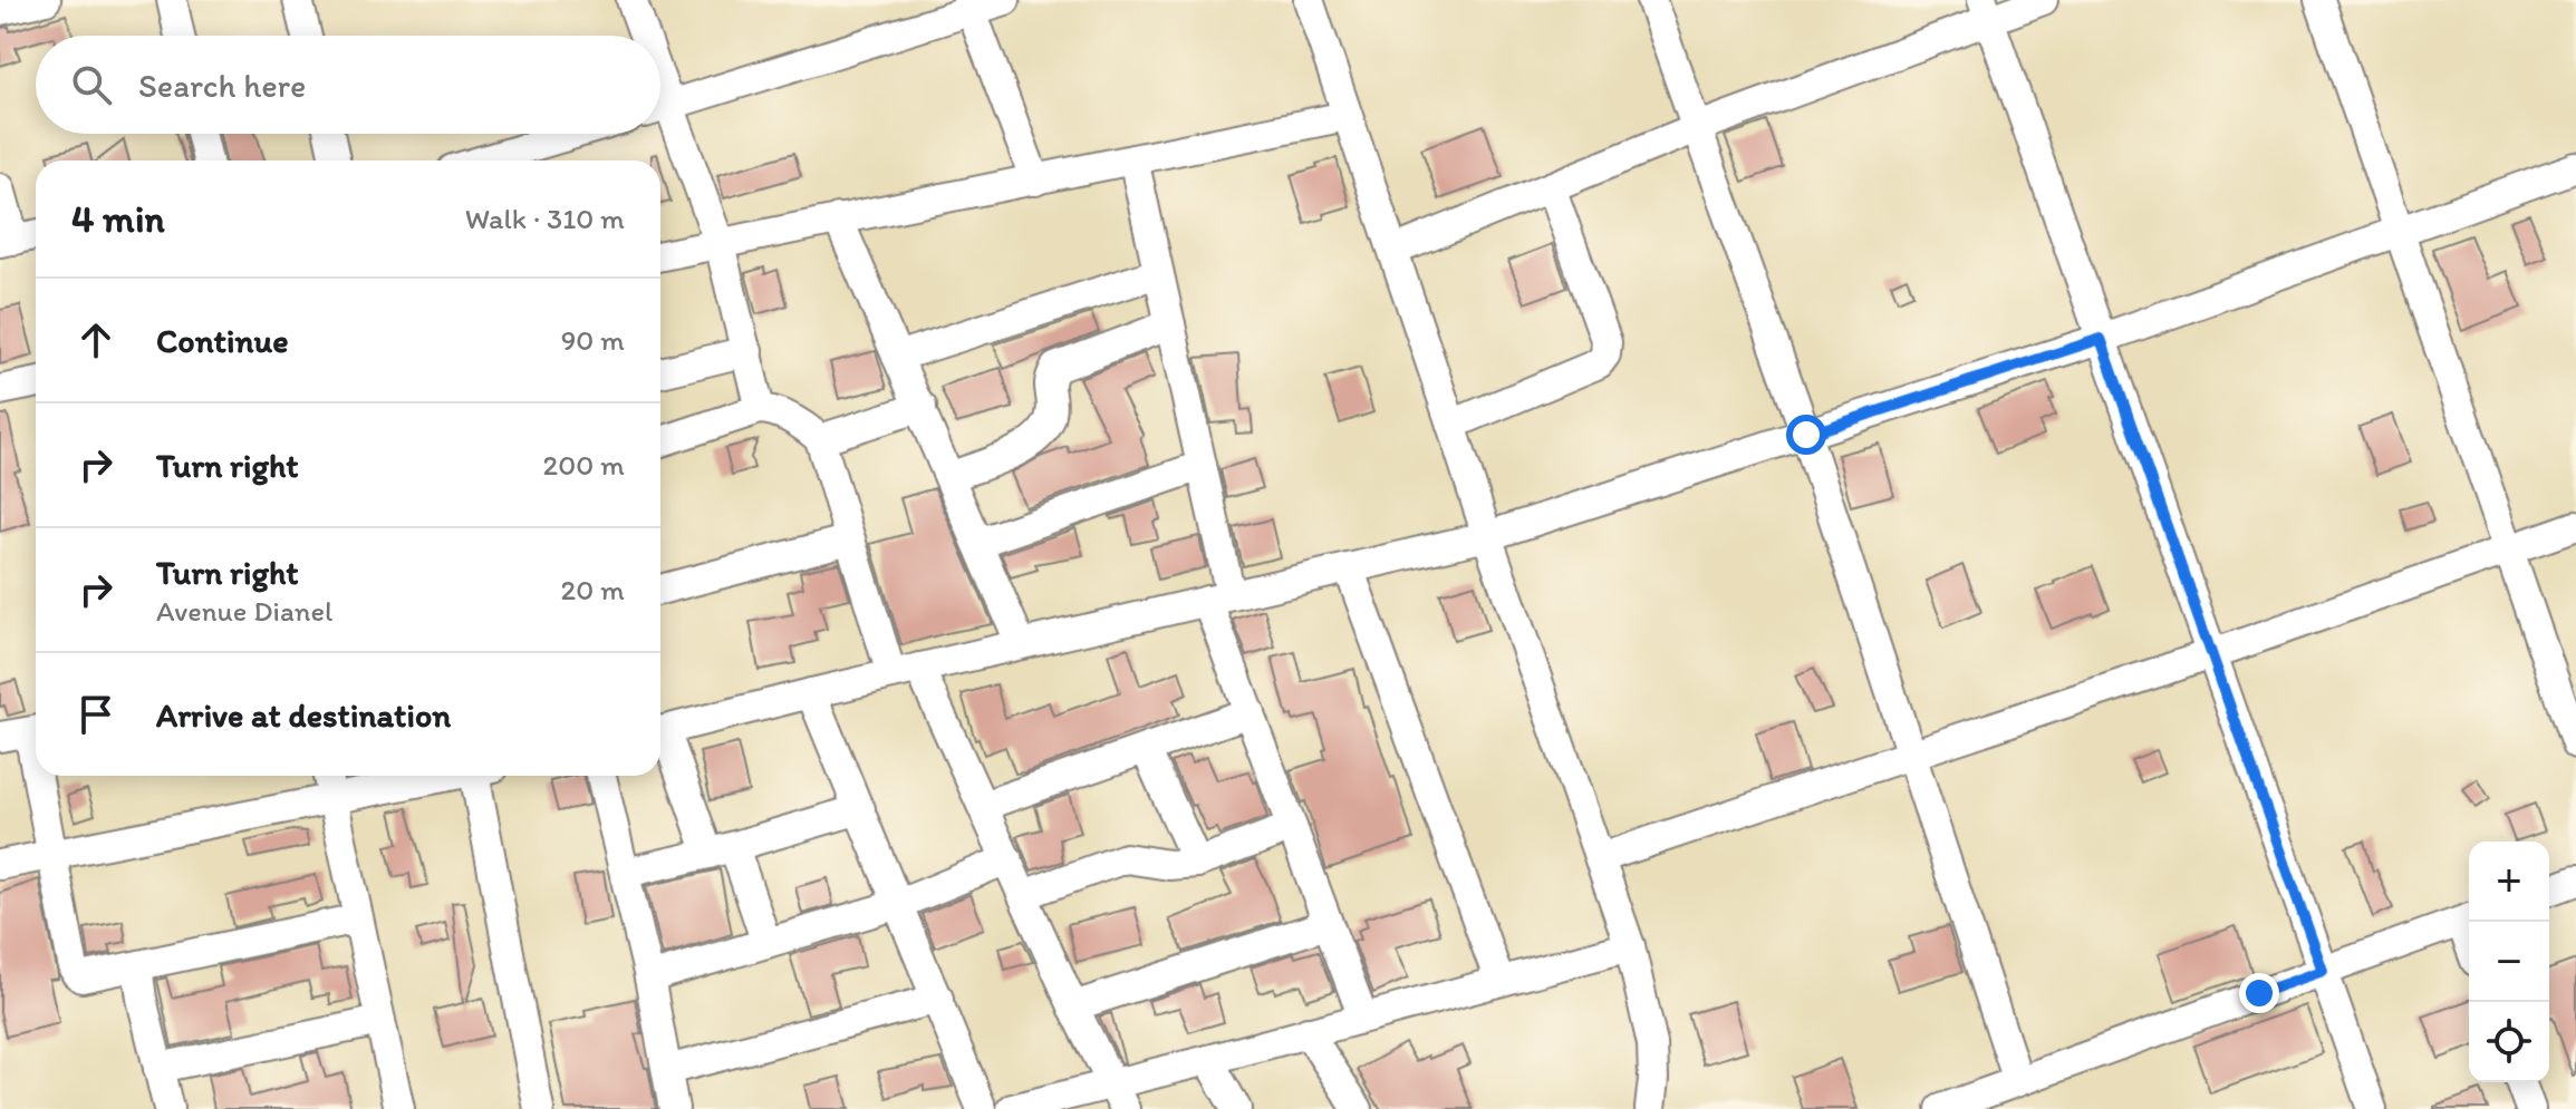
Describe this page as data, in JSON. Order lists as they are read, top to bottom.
{
  "page": {
    "search": "Search here",
    "heading": ["4 min", "Walk · 310 m"],
    "list": [
      ["Continue", "90 m"],
      ["Turn right", "200 m"],
      ["Turn right", "Avenue Dianel", "20 m"],
      "Arrive at destination"
    ],
    "map_buttons": ["+", "−"]
  }
}
